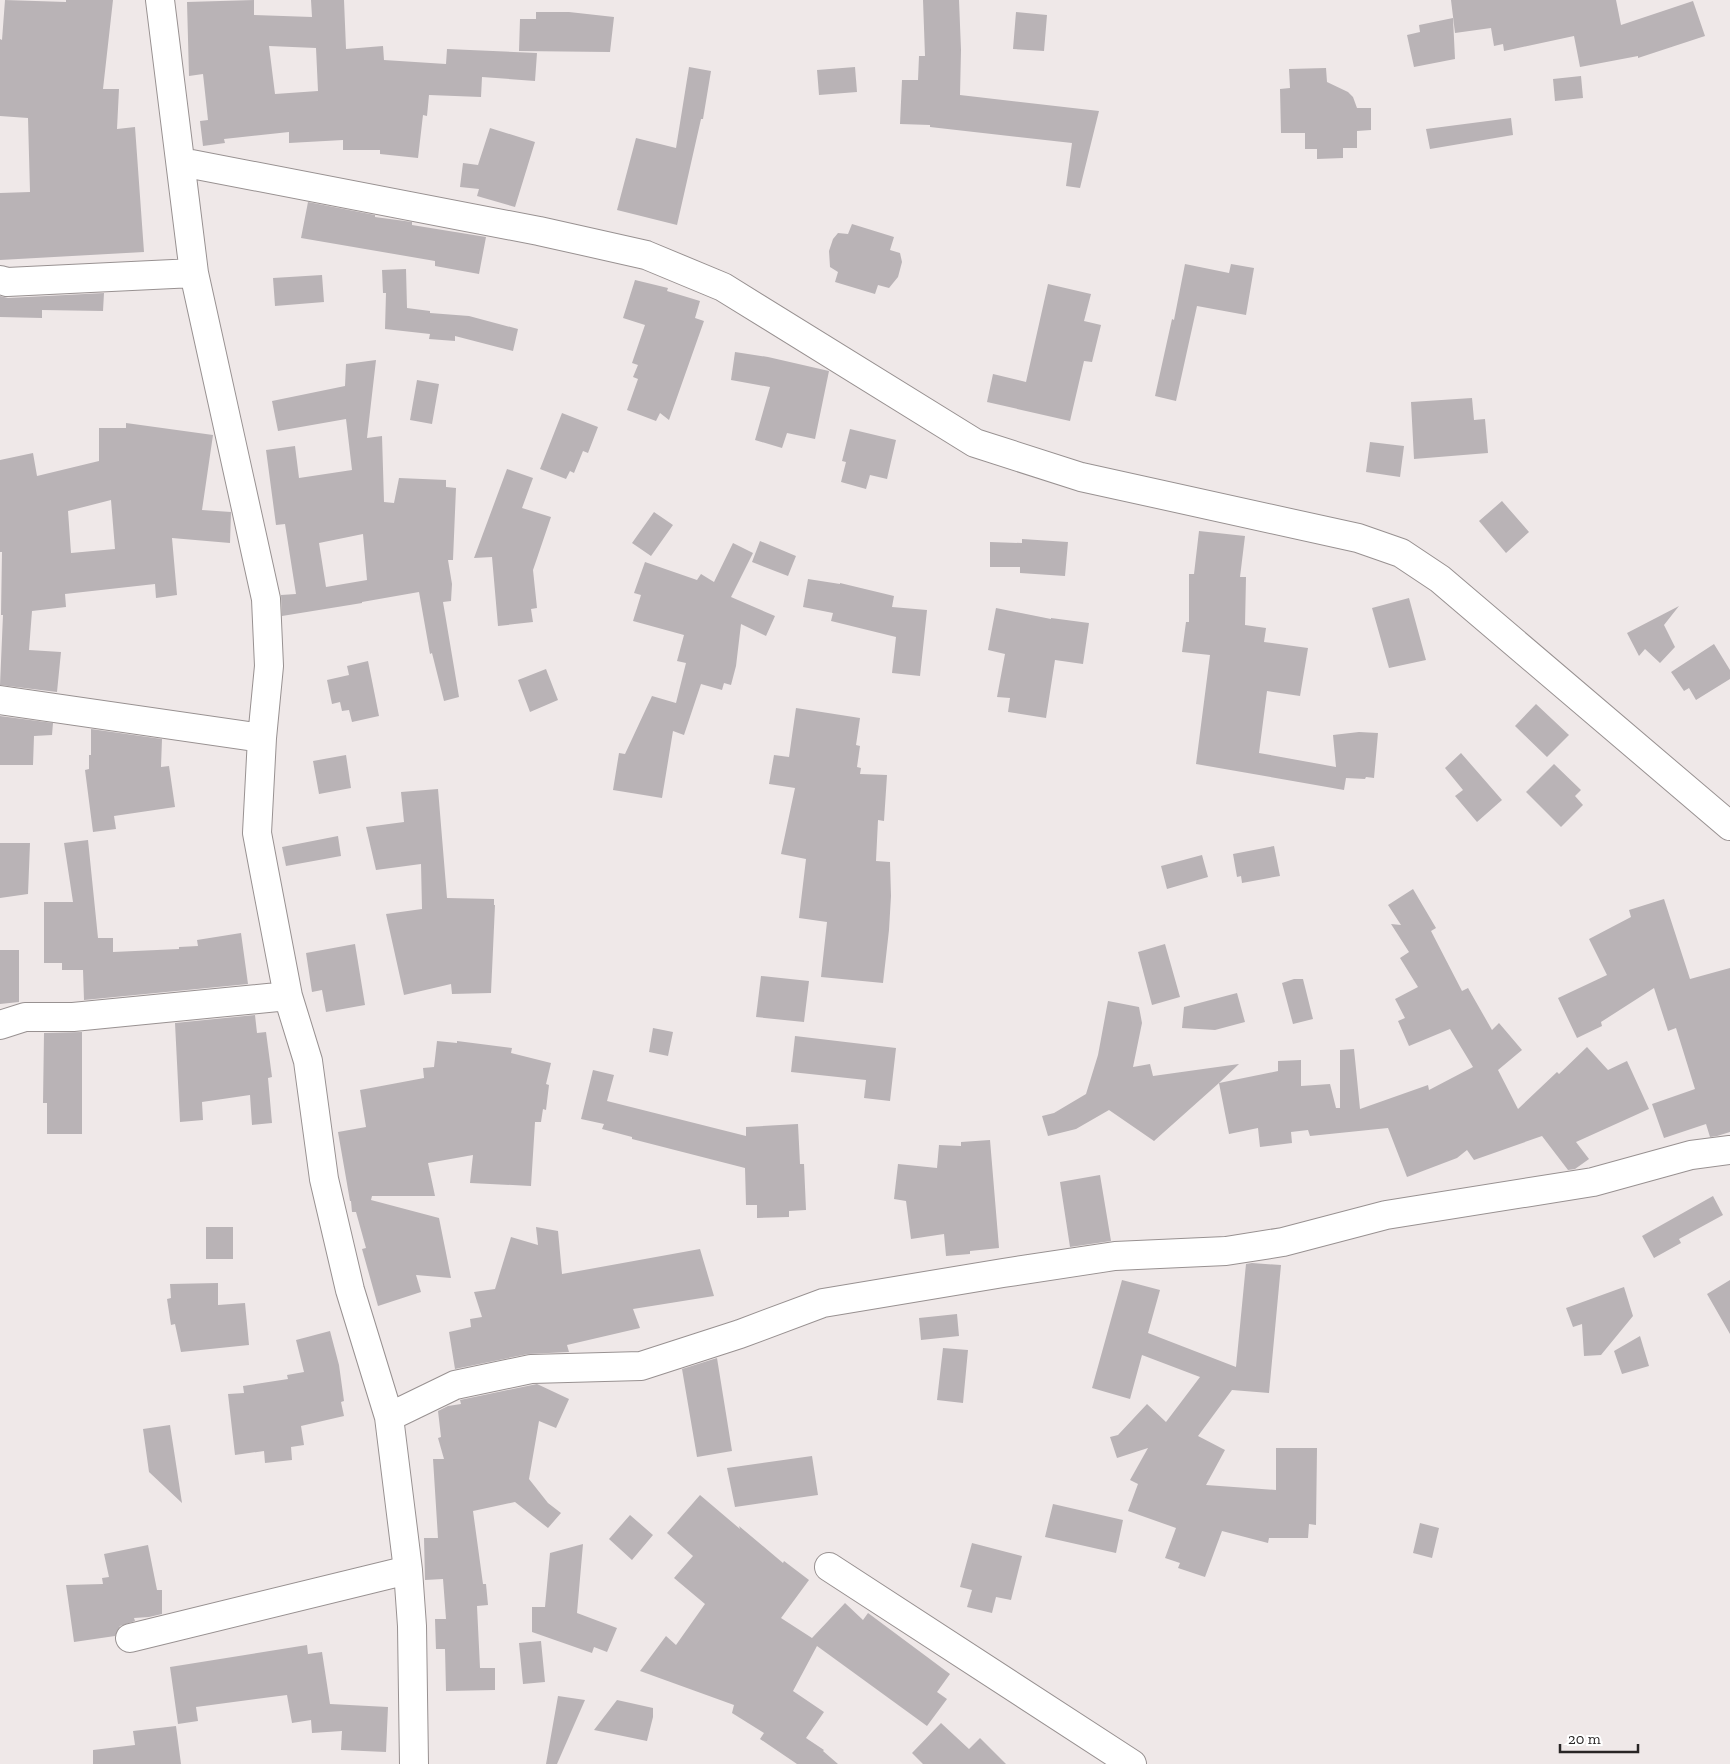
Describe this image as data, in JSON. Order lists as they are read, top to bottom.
{
  "scale_bar": "20 m"
}
